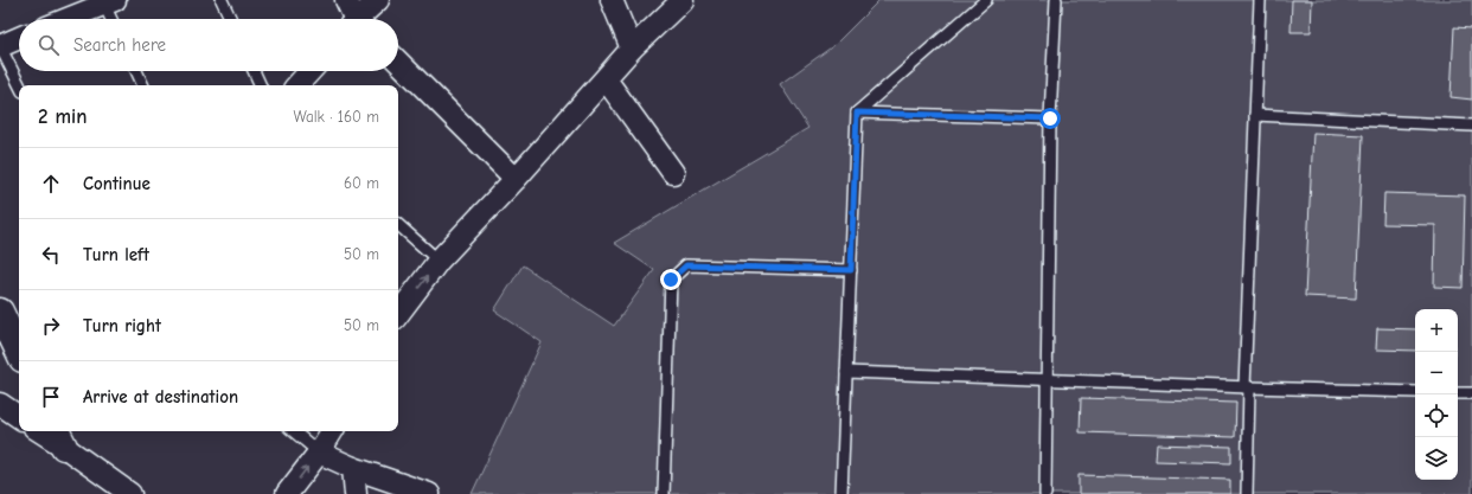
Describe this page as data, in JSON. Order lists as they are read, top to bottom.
{
  "page": {
    "search": "Search here",
    "heading": ["2 min", "Walk · 160 m"],
    "list": [
      ["Continue", "60 m"],
      ["Turn left", "50 m"],
      ["Turn right", "50 m"],
      "Arrive at destination"
    ],
    "map_buttons": ["+", "−"]
  }
}
